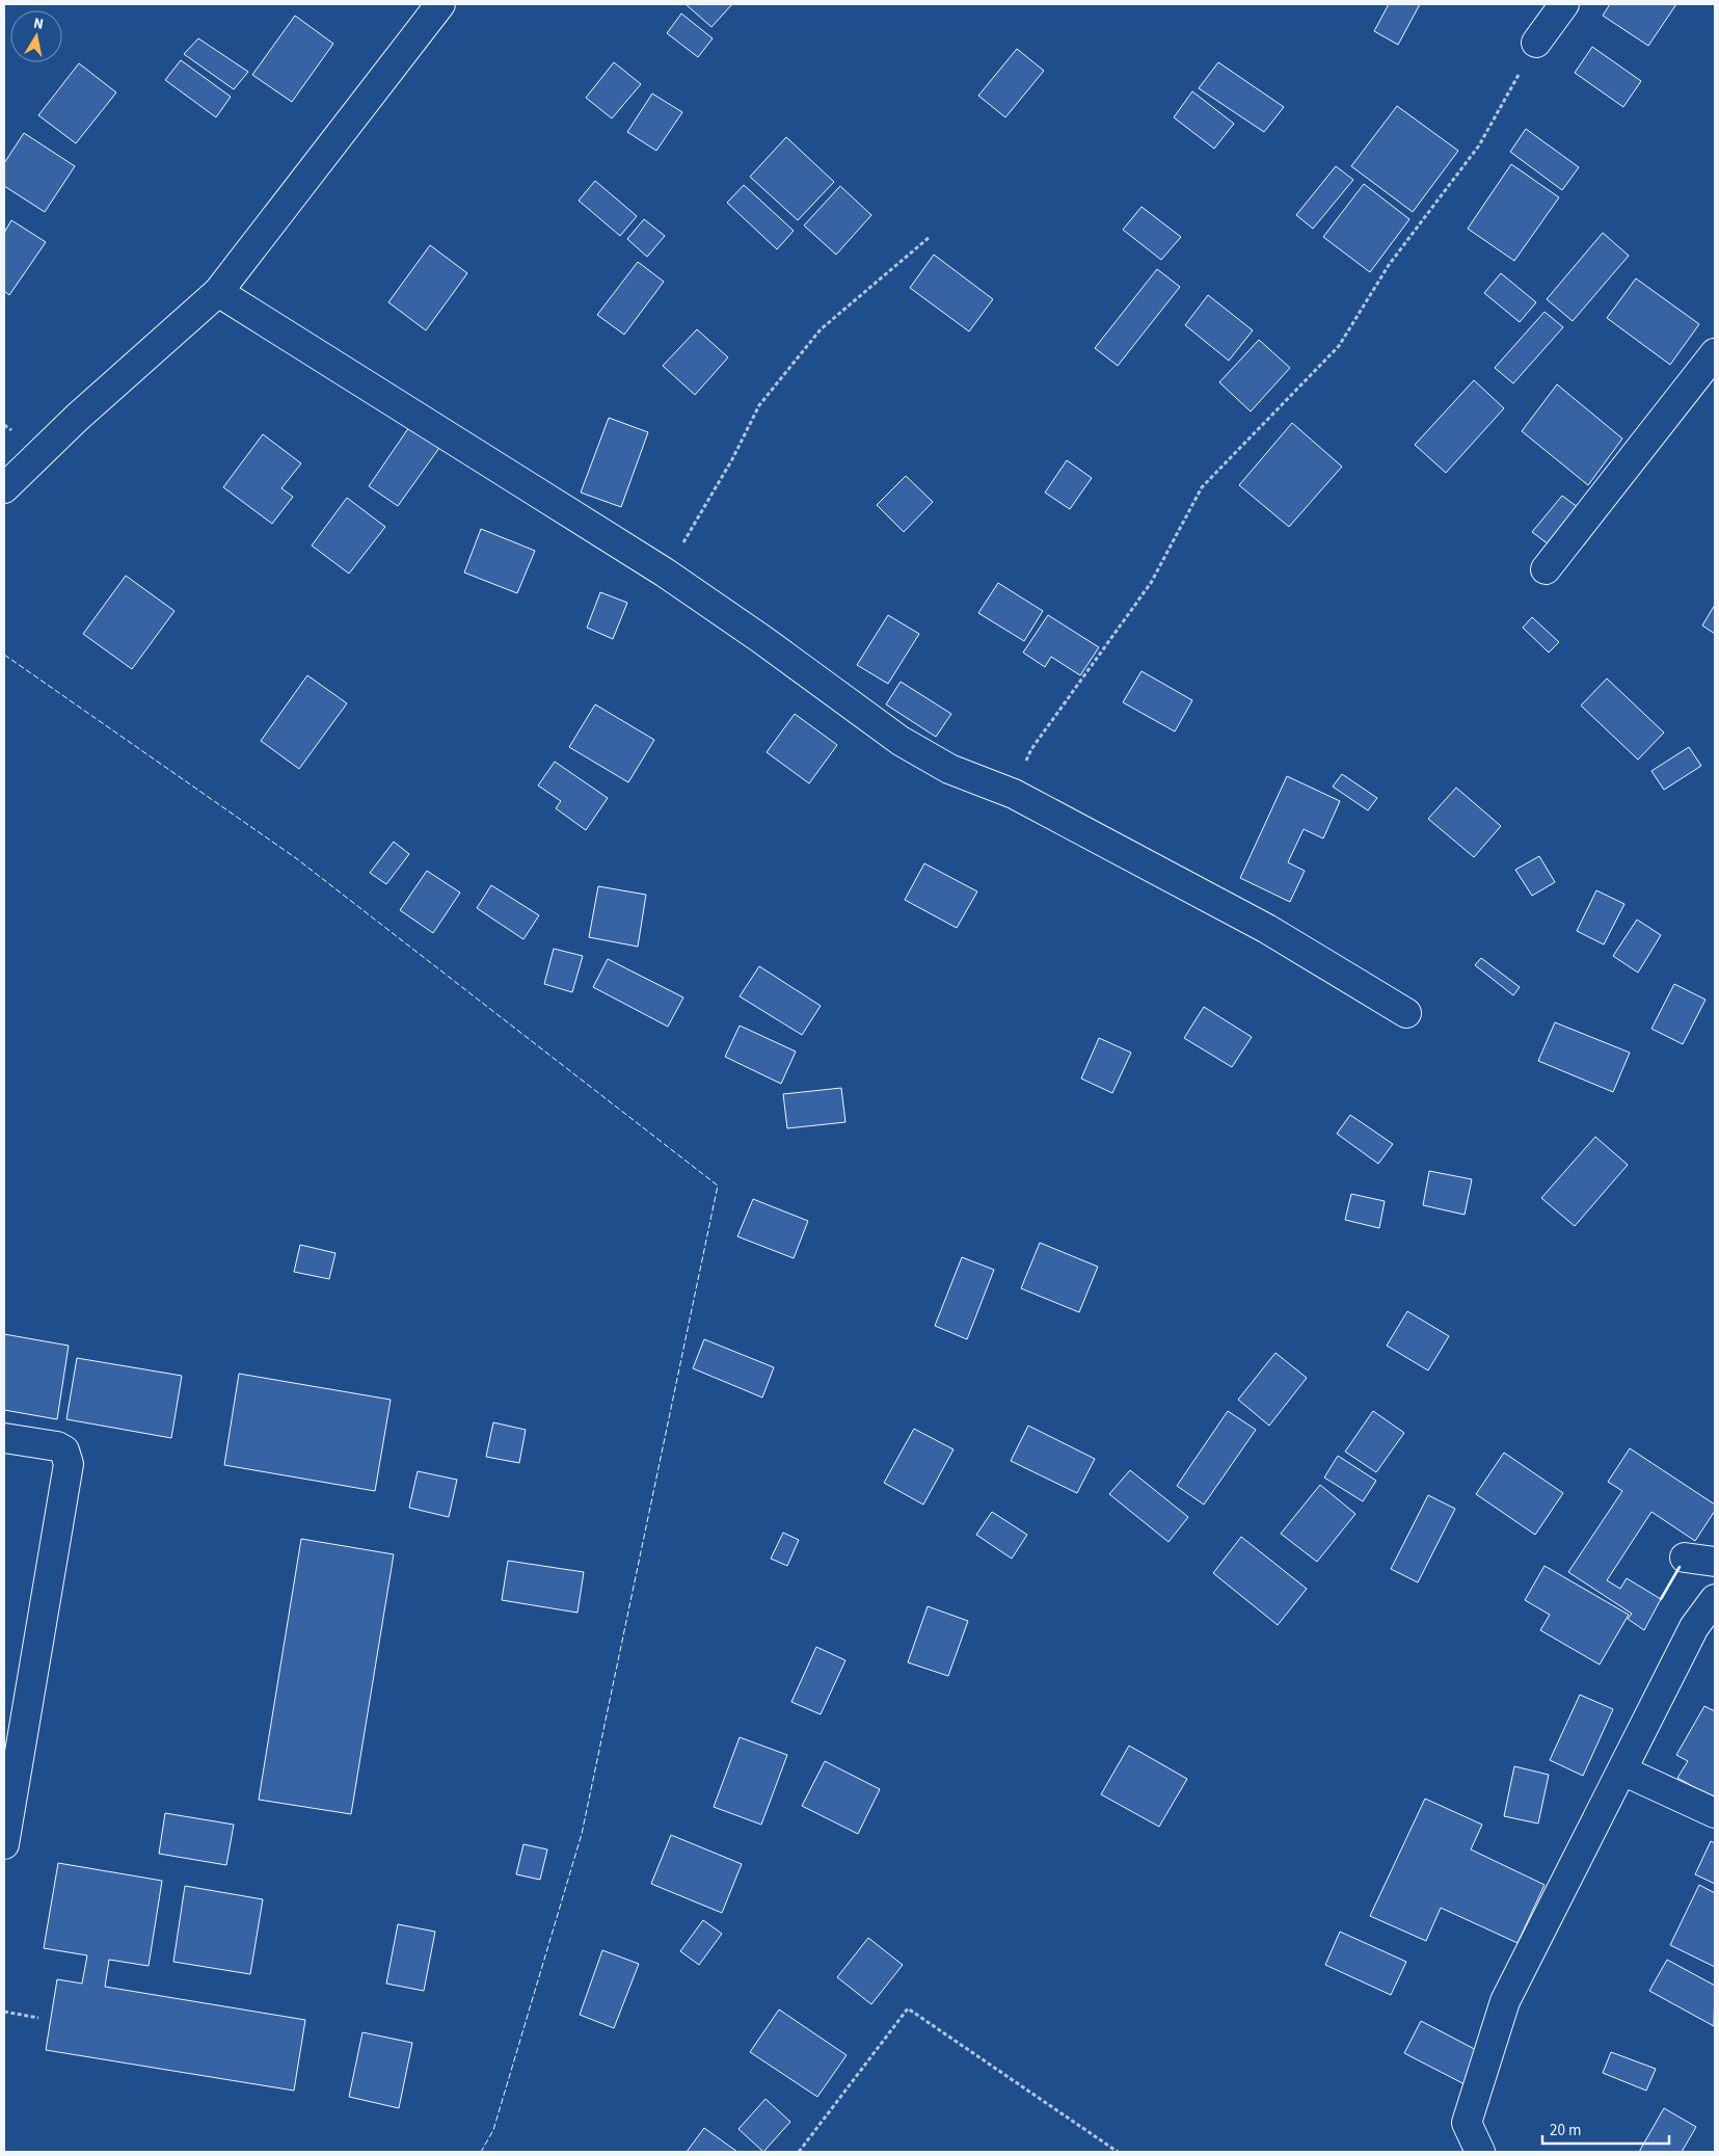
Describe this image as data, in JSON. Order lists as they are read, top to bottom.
{
  "scale_bar": "20 m",
  "north": "top"
}
